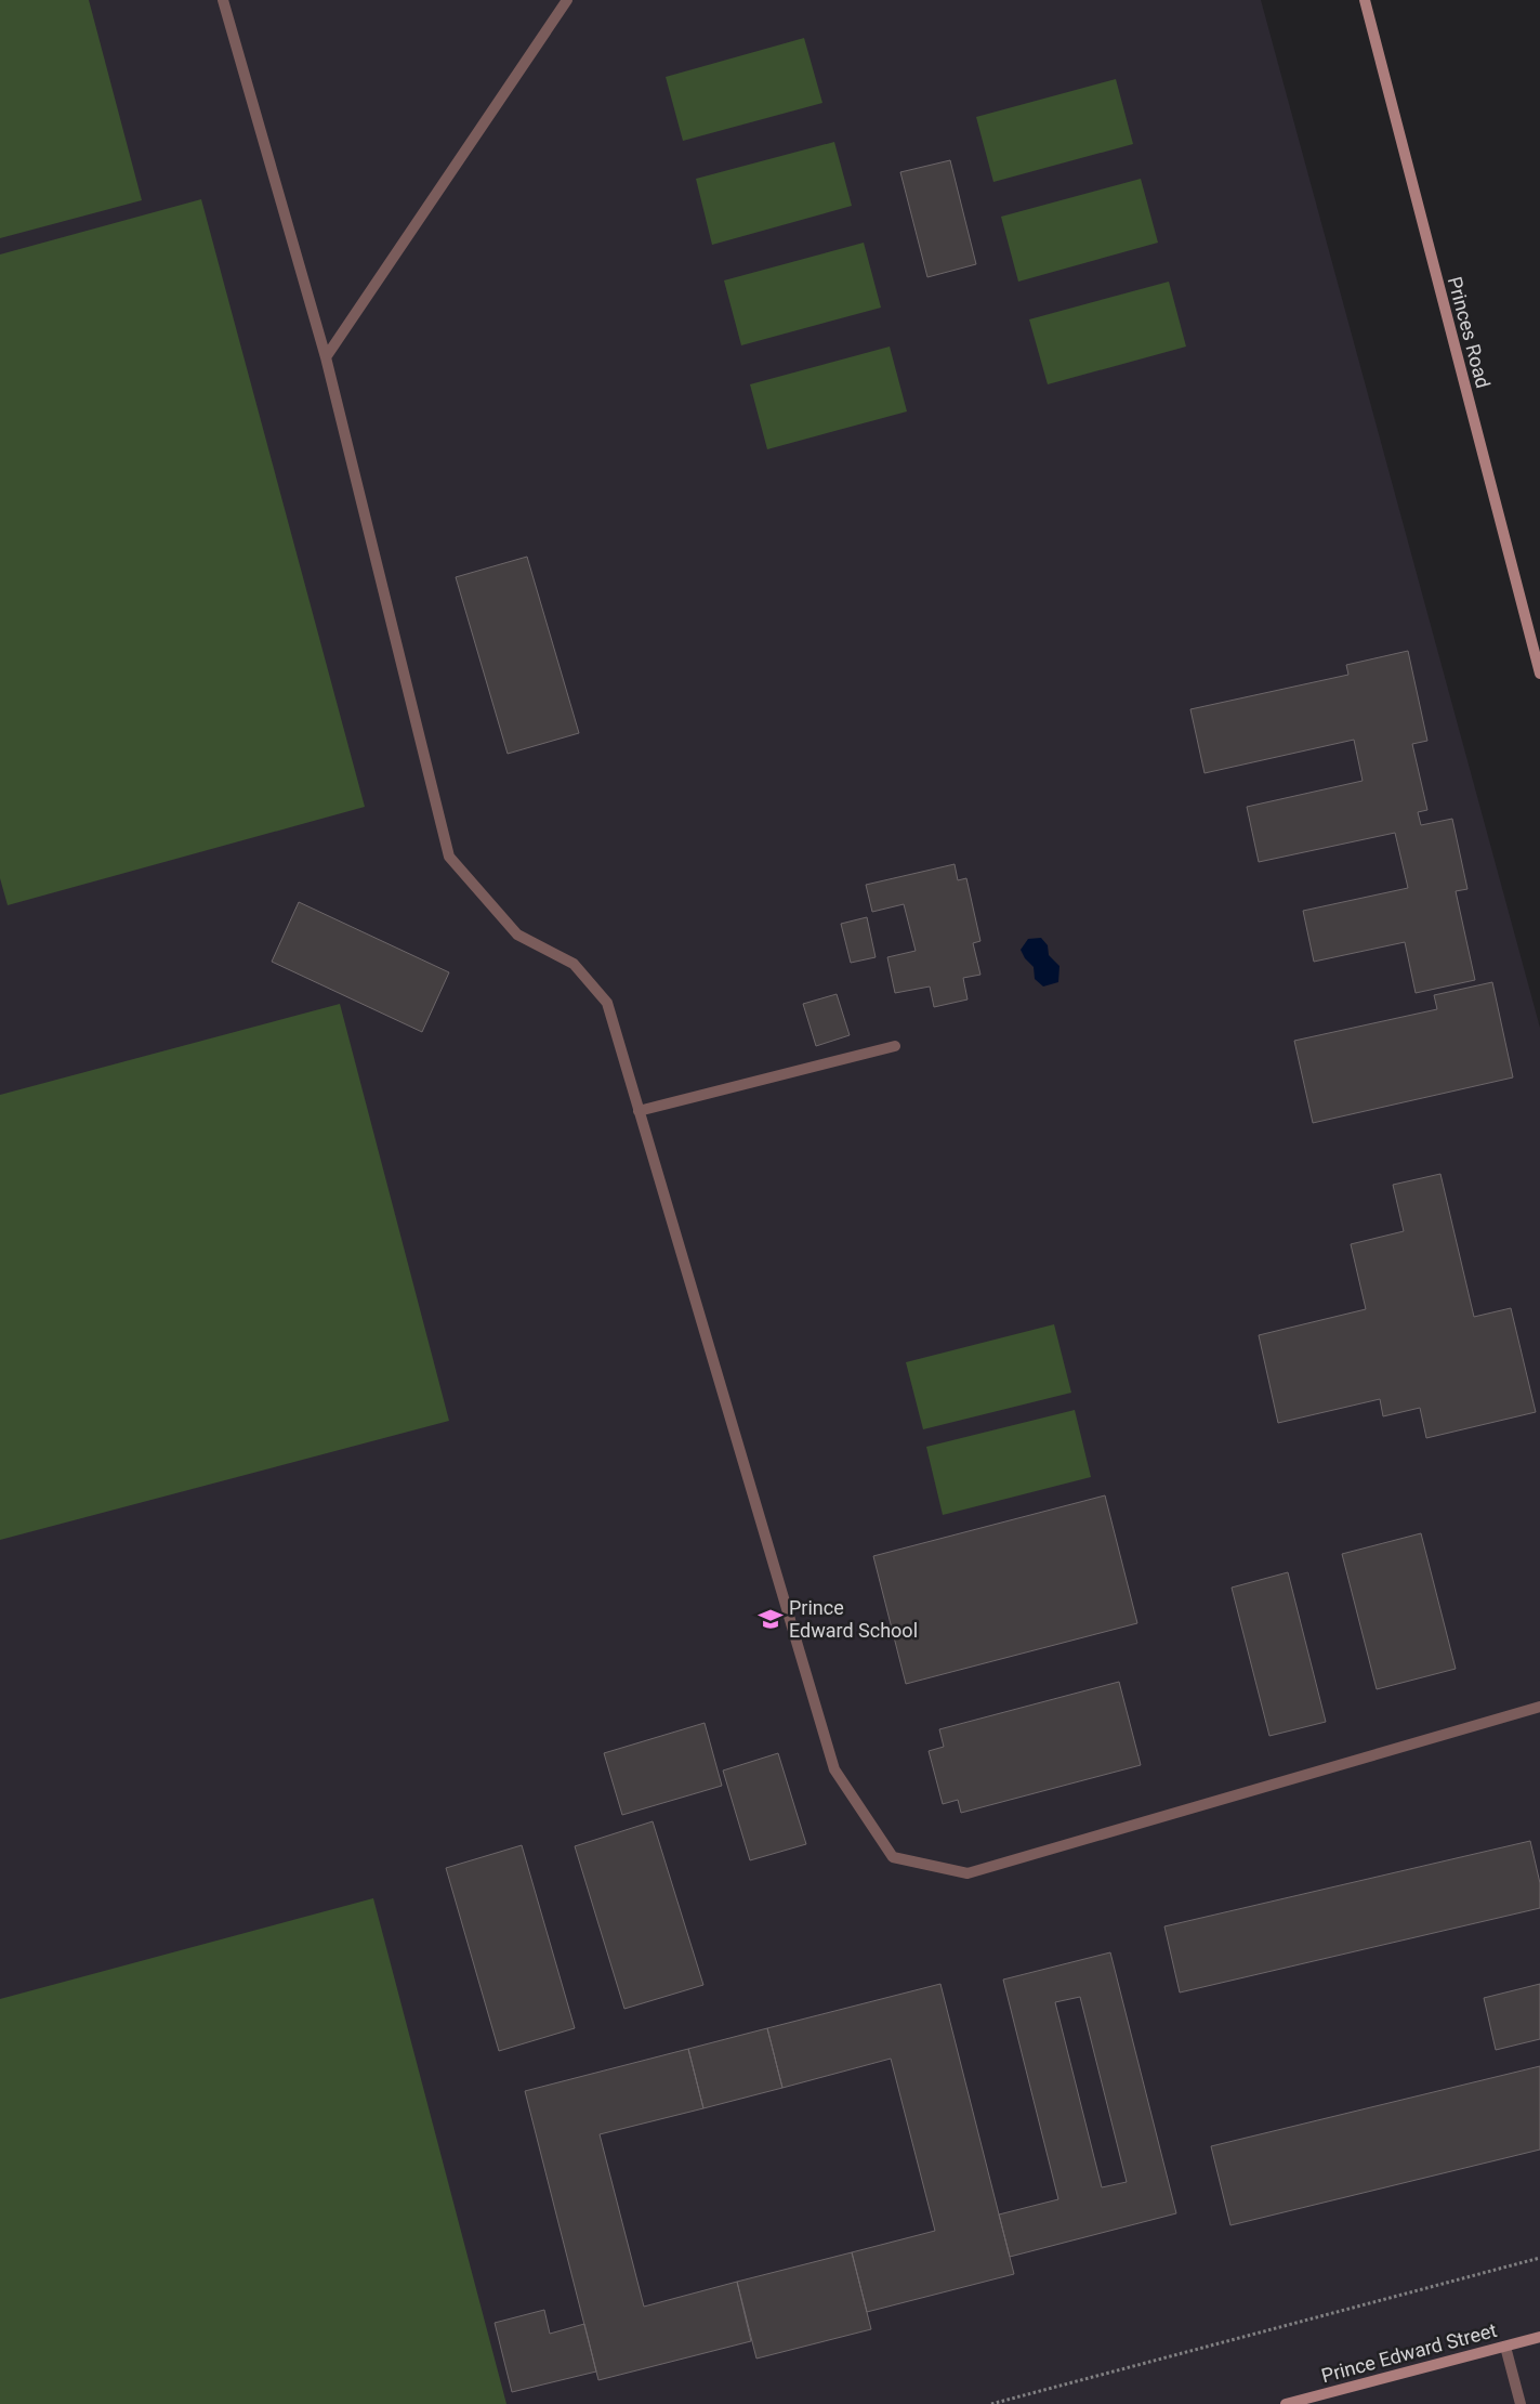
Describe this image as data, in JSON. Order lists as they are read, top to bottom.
{
  "streets": {
    "main road": ["Princes Road", "Prince Edward Street"]
  },
  "places": {
    "school or university": ["Prince Edward School"]
  }
}
